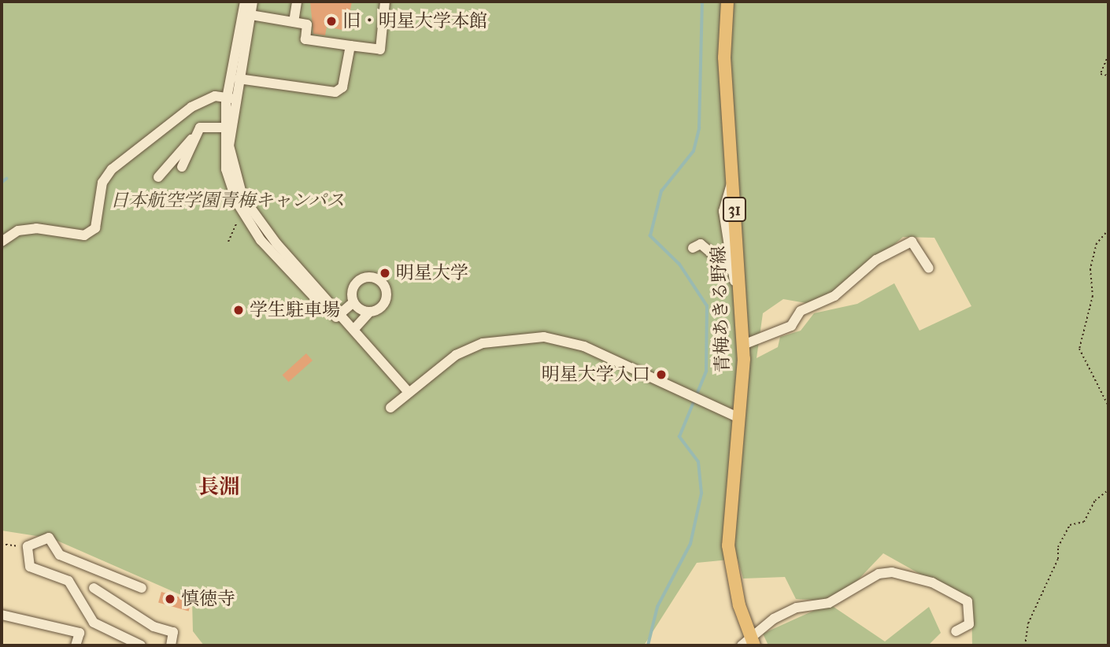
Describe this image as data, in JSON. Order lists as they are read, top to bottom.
{
  "streets": {
    "main road": ["31", "青梅あきる野線"]
  },
  "districts": ["長淵"],
  "parks": ["日本航空学園青梅キャンパス"],
  "places": [
    "旧・明星大学本館",
    "明星大学",
    "学生駐車場",
    "明星大学入口",
    "慎徳寺"
  ]
}
